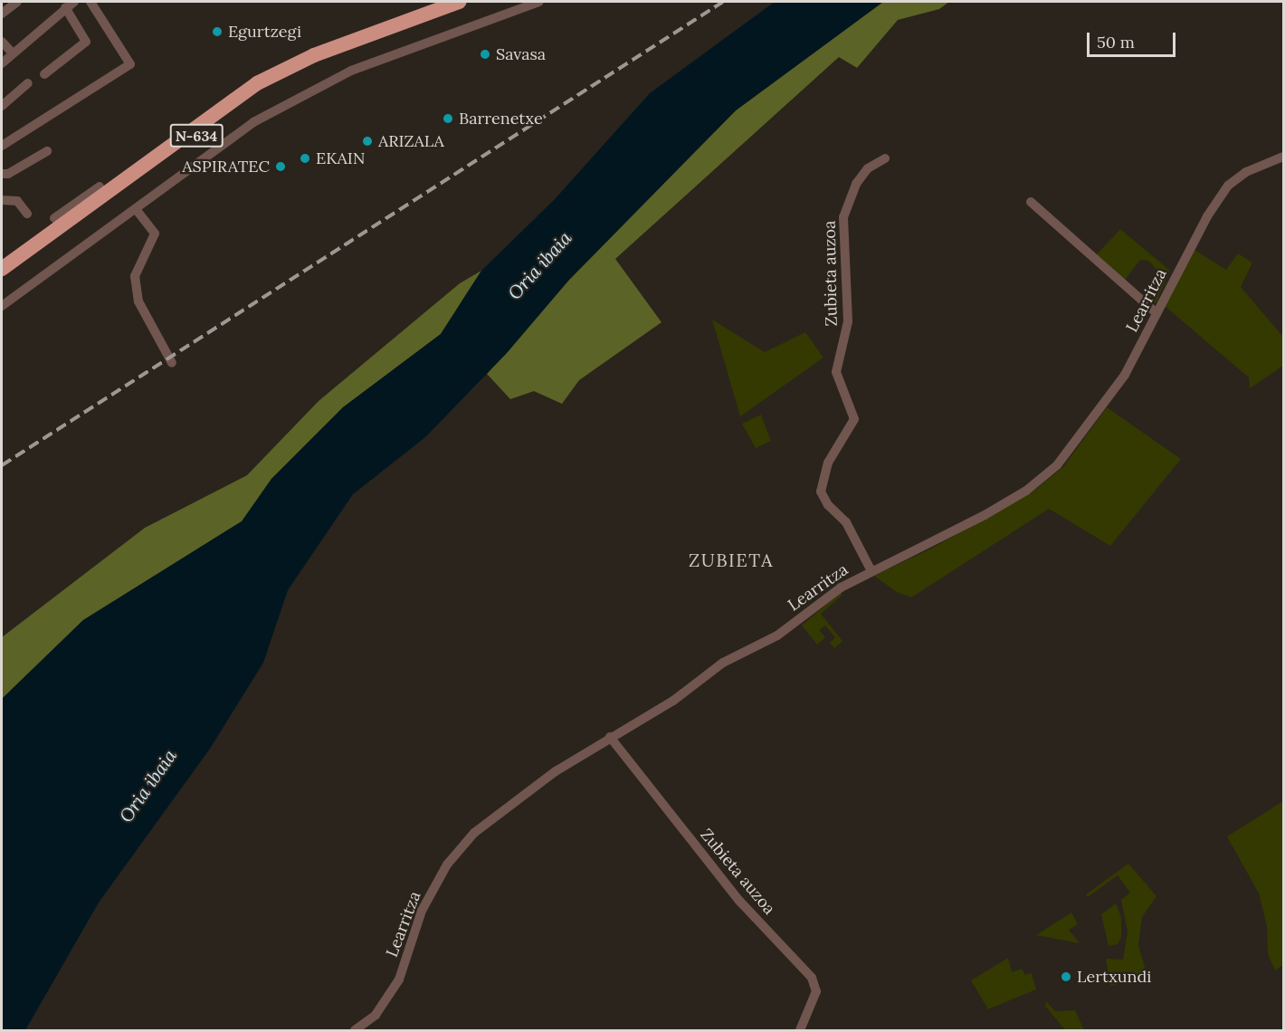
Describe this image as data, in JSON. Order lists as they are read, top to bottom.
{
  "streets": {
    "highway": ["N-634"],
    "street": ["Zubieta auzoa", "Learritza"]
  },
  "crossings": [
    ["Zubieta auzoa", "Learritza"]
  ],
  "districts": ["ZUBIETA"],
  "water": ["Oria ibaia"],
  "places": [
    "Egurtzegi",
    "Savasa",
    "Barrenetxe",
    "ARIZALA",
    "EKAIN",
    "ASPIRATEC",
    "Lertxundi"
  ],
  "scale_bar": "50 m"
}
